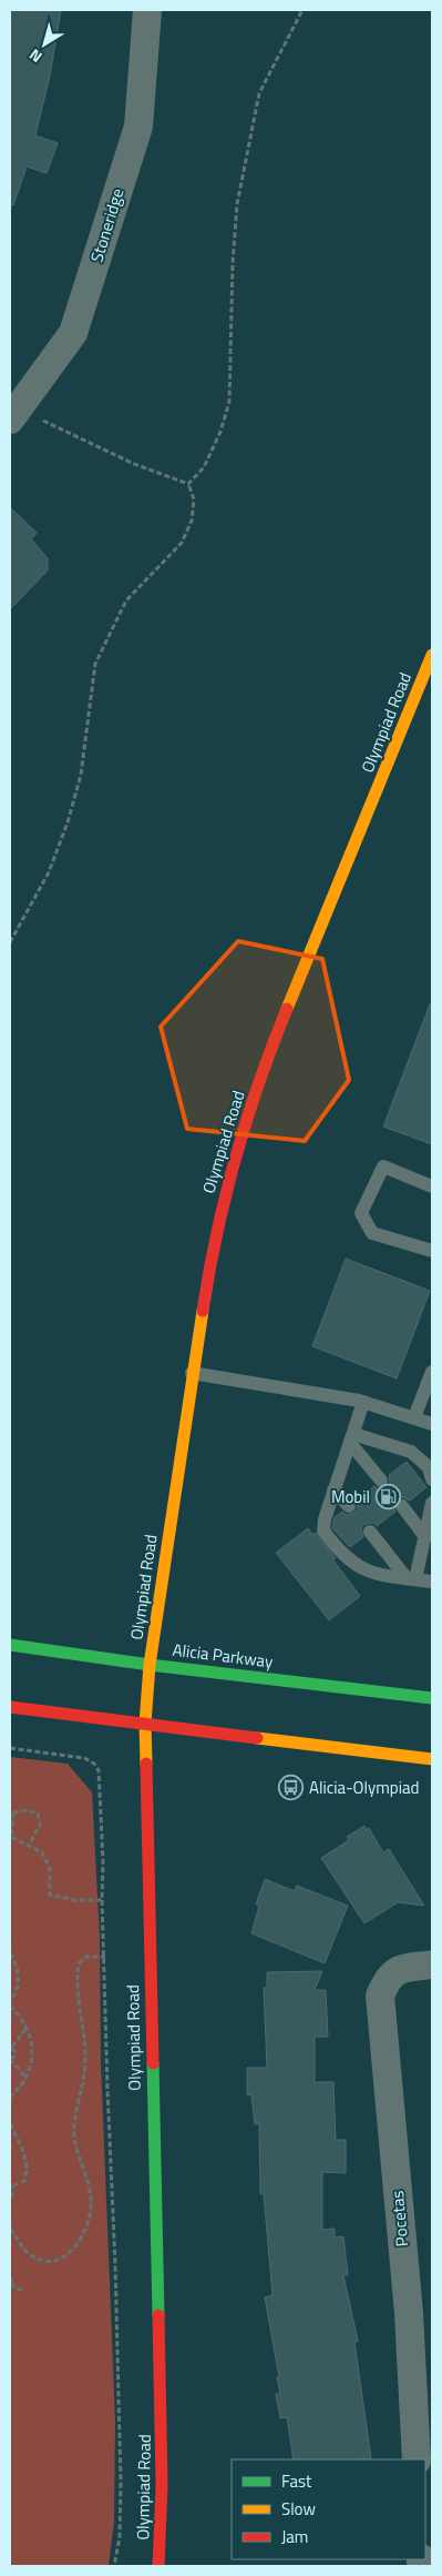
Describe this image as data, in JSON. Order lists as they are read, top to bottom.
{
  "streets": {
    "main road": ["Olympiad Road", "Alicia Parkway"],
    "street": ["Stoneridge", "Pocetas"]
  },
  "crossings": [
    ["Olympiad Road", "Alicia Parkway"]
  ],
  "places": {
    "fuel station": ["Mobil"],
    "bus stop": ["Alicia-Olympiad"]
  },
  "legend": ["Fast", "Slow", "Jam"],
  "north": "bottom left"
}
